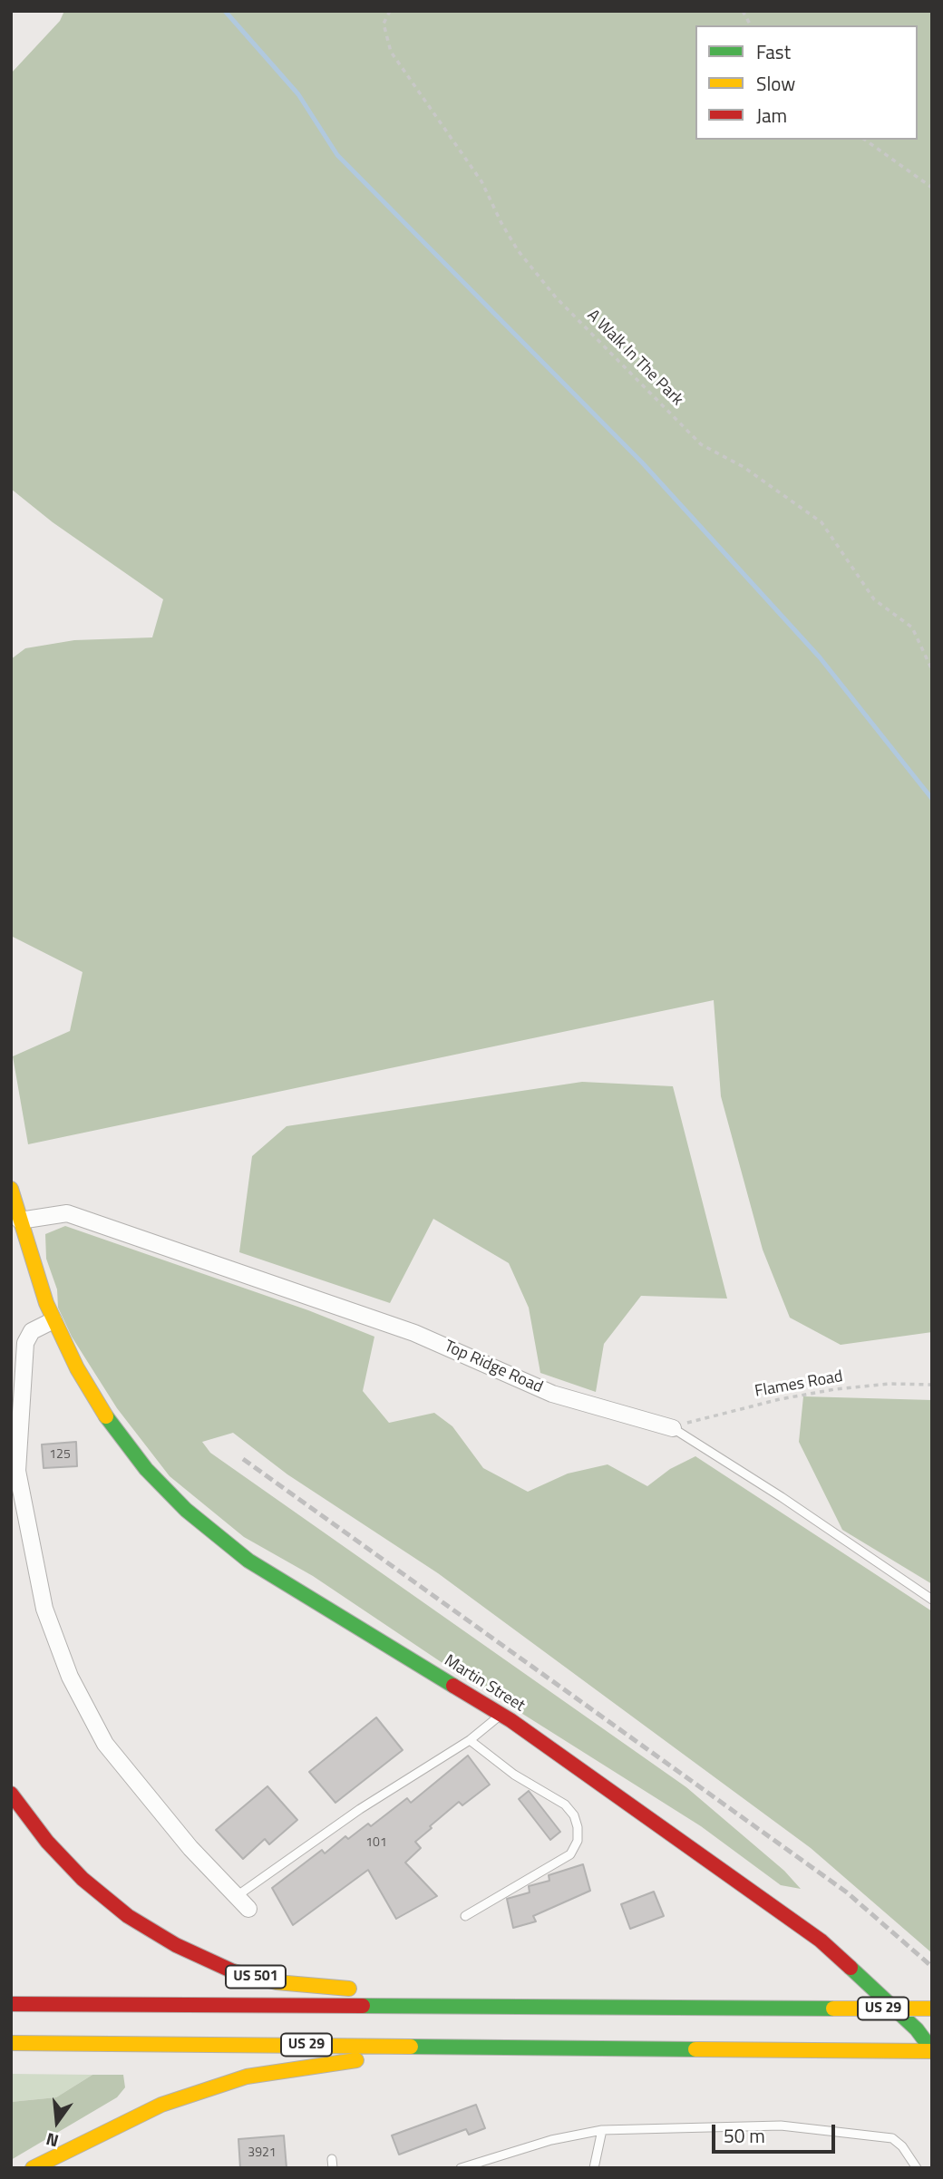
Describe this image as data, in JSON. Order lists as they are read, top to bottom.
{
  "streets": {
    "main road": ["Martin Street", "US 501", "US 29"],
    "street": ["Top Ridge Road"],
    "path": ["A Walk In The Park", "Flames Road"]
  },
  "crossings": [
    ["Top Ridge Road", "Flames Road"],
    ["Top Ridge Road", "Martin Street"],
    ["Martin Street", "US 29"]
  ],
  "house_numbers": ["125", "101", "3921"],
  "legend": ["Fast", "Slow", "Jam"],
  "scale_bar": "50 m",
  "north": "bottom"
}
